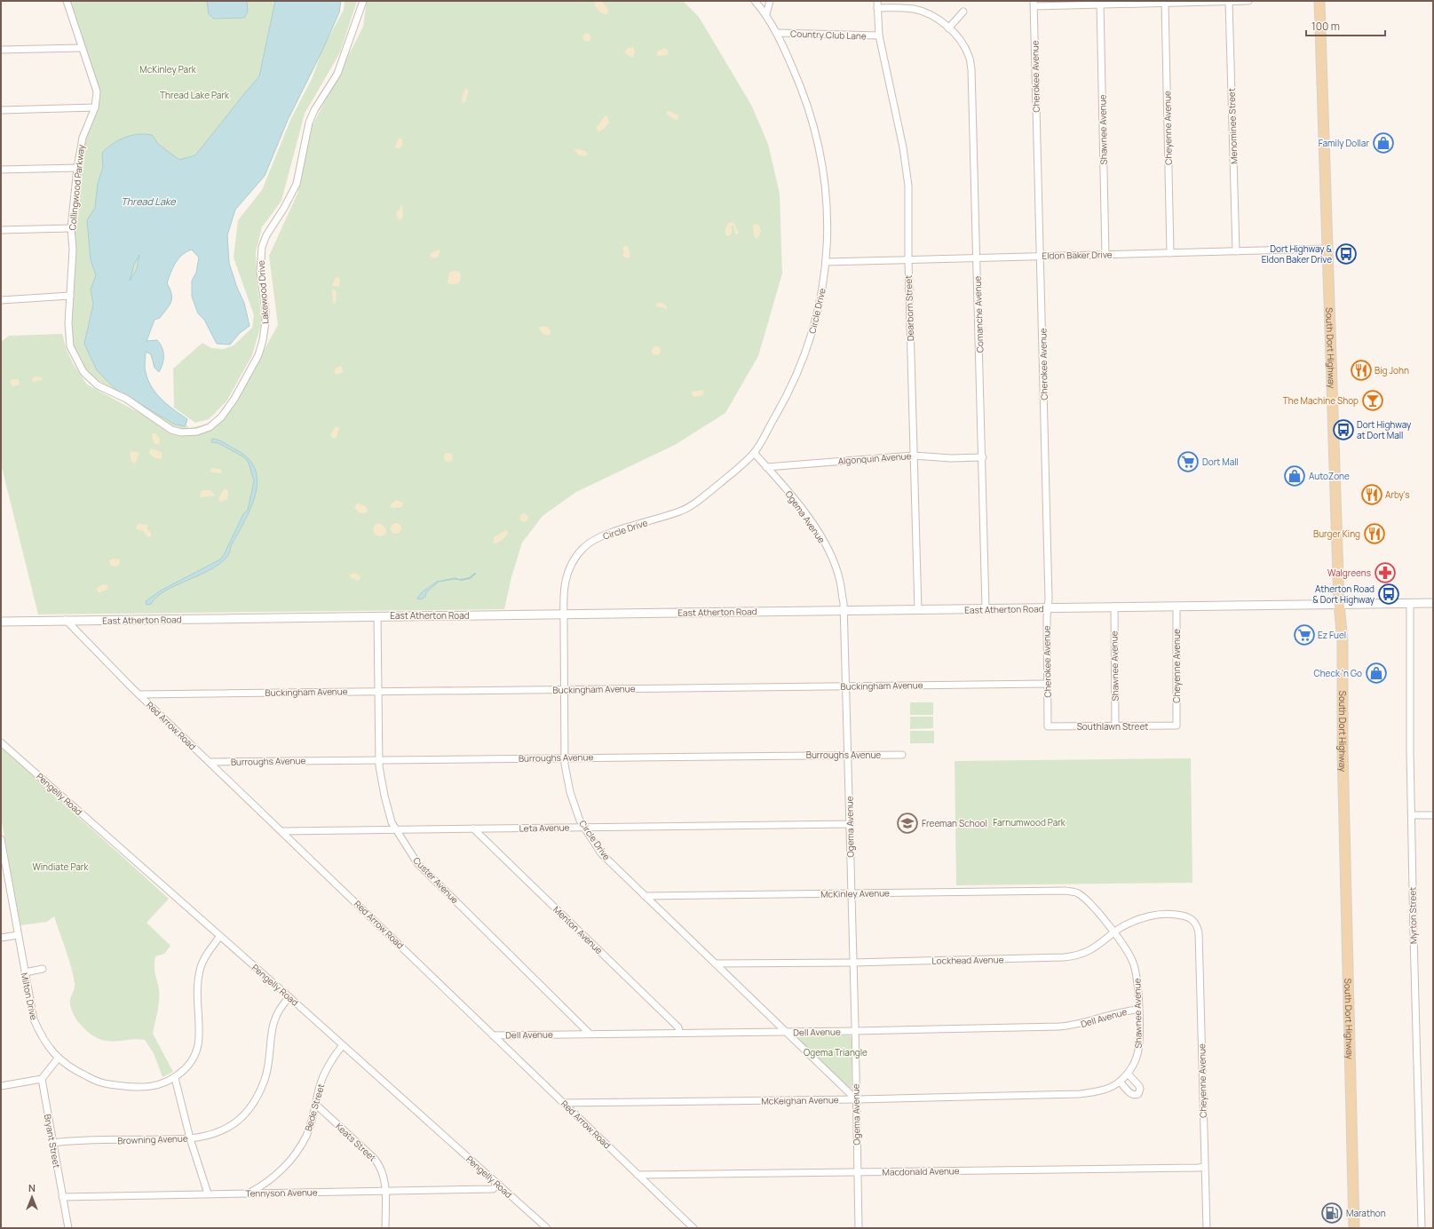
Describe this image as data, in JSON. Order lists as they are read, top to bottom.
{
  "streets": {
    "main road": ["South Dort Highway"],
    "street": [
      "Country Club Lane",
      "Cherokee Avenue",
      "Menominee Street",
      "Cheyenne Avenue",
      "Shawnee Avenue",
      "Collingwood Parkway",
      "Eldon Baker Drive",
      "Lakewood Drive",
      "Dearborn Street",
      "Circle Drive",
      "Comanche Avenue",
      "Algonquin Avenue",
      "Ogema Avenue",
      "East Atherton Road",
      "Buckingham Avenue",
      "Red Arrow Road",
      "Southlawn Street",
      "Burroughs Avenue",
      "Pengelly Road",
      "Leta Avenue",
      "Custer Avenue",
      "McKinley Avenue",
      "Myrton Street",
      "Menton Avenue",
      "Lockhead Avenue",
      "Milton Drive",
      "Dell Avenue",
      "McKeighan Avenue",
      "Bede Street",
      "Browning Avenue",
      "Bryant Street",
      "Keats Street",
      "Macdonald Avenue",
      "Tennyson Avenue"
    ]
  },
  "crossings": [
    ["Country Club Lane", "Dearborn Street"],
    ["Country Club Lane", "Circle Drive"],
    ["Cherokee Avenue", "Eldon Baker Drive"],
    ["Cherokee Avenue", "East Atherton Road"],
    ["Cherokee Avenue", "Buckingham Avenue"],
    ["Cherokee Avenue", "Southlawn Street"],
    ["Menominee Street", "Eldon Baker Drive"],
    ["Cheyenne Avenue", "Eldon Baker Drive"],
    ["Cheyenne Avenue", "East Atherton Road"],
    ["Cheyenne Avenue", "Southlawn Street"],
    ["Cheyenne Avenue", "Lockhead Avenue"],
    ["Cheyenne Avenue", "Macdonald Avenue"],
    ["Shawnee Avenue", "Eldon Baker Drive"],
    ["Shawnee Avenue", "East Atherton Road"],
    ["Shawnee Avenue", "Southlawn Street"],
    ["Shawnee Avenue", "McKinley Avenue"],
    ["Shawnee Avenue", "Lockhead Avenue"],
    ["Shawnee Avenue", "Dell Avenue"],
    ["Shawnee Avenue", "McKeighan Avenue"],
    ["Collingwood Parkway", "Lakewood Drive"],
    ["Eldon Baker Drive", "Dearborn Street"],
    ["Eldon Baker Drive", "Circle Drive"],
    ["Eldon Baker Drive", "Comanche Avenue"],
    ["Eldon Baker Drive", "South Dort Highway"],
    ["Dearborn Street", "Comanche Avenue"],
    ["Dearborn Street", "Algonquin Avenue"],
    ["Dearborn Street", "East Atherton Road"],
    ["Circle Drive", "Ogema Avenue"],
    ["Circle Drive", "East Atherton Road"],
    ["Circle Drive", "Buckingham Avenue"],
    ["Circle Drive", "Burroughs Avenue"],
    ["Circle Drive", "Leta Avenue"],
    ["Circle Drive", "McKinley Avenue"],
    ["Circle Drive", "Lockhead Avenue"],
    ["Circle Drive", "Dell Avenue"],
    ["Circle Drive", "McKeighan Avenue"],
    ["Comanche Avenue", "Algonquin Avenue"],
    ["Comanche Avenue", "East Atherton Road"],
    ["South Dort Highway", "East Atherton Road"],
    ["Algonquin Avenue", "Ogema Avenue"],
    ["Ogema Avenue", "East Atherton Road"],
    ["Ogema Avenue", "Buckingham Avenue"],
    ["Ogema Avenue", "Burroughs Avenue"],
    ["Ogema Avenue", "Leta Avenue"],
    ["Ogema Avenue", "McKinley Avenue"],
    ["Ogema Avenue", "Lockhead Avenue"],
    ["Ogema Avenue", "Dell Avenue"],
    ["Ogema Avenue", "McKeighan Avenue"],
    ["Ogema Avenue", "Macdonald Avenue"],
    ["East Atherton Road", "Red Arrow Road"],
    ["East Atherton Road", "Custer Avenue"],
    ["East Atherton Road", "Myrton Street"],
    ["Buckingham Avenue", "Red Arrow Road"],
    ["Buckingham Avenue", "Custer Avenue"],
    ["Red Arrow Road", "Burroughs Avenue"],
    ["Red Arrow Road", "Leta Avenue"],
    ["Red Arrow Road", "Dell Avenue"],
    ["Red Arrow Road", "McKeighan Avenue"],
    ["Red Arrow Road", "Macdonald Avenue"],
    ["Burroughs Avenue", "Custer Avenue"],
    ["Pengelly Road", "Milton Drive"],
    ["Pengelly Road", "Bede Street"],
    ["Pengelly Road", "Browning Avenue"],
    ["Pengelly Road", "Tennyson Avenue"],
    ["Leta Avenue", "Custer Avenue"],
    ["Leta Avenue", "Menton Avenue"],
    ["Custer Avenue", "Dell Avenue"],
    ["Menton Avenue", "Dell Avenue"],
    ["Bede Street", "Keats Street"],
    ["Bede Street", "Tennyson Avenue"],
    ["Browning Avenue", "Bryant Street"],
    ["Bryant Street", "Tennyson Avenue"],
    ["Keats Street", "Tennyson Avenue"]
  ],
  "water": ["Thread Lake"],
  "parks": [
    "McKinley Park",
    "Thread Lake Park",
    "Farnumwood Park",
    "Windiate Park",
    "Ogema Triangle"
  ],
  "places": {
    "shop": ["Family Dollar", "AutoZone", "Check 'n Go"],
    "bus stop": ["Dort Highway & Eldon Baker Drive", "Dort Highway at Dort Mall", "Atherton Road & Dort Highway"],
    "restaurant": ["Big John", "Arby's", "Burger King"],
    "bar": ["The Machine Shop"],
    "supermarket": ["Dort Mall", "Ez Fuel"],
    "pharmacy": ["Walgreens"],
    "school or university": ["Freeman School"],
    "fuel station": ["Marathon"]
  },
  "scale_bar": "100 m",
  "north": "top"
}
